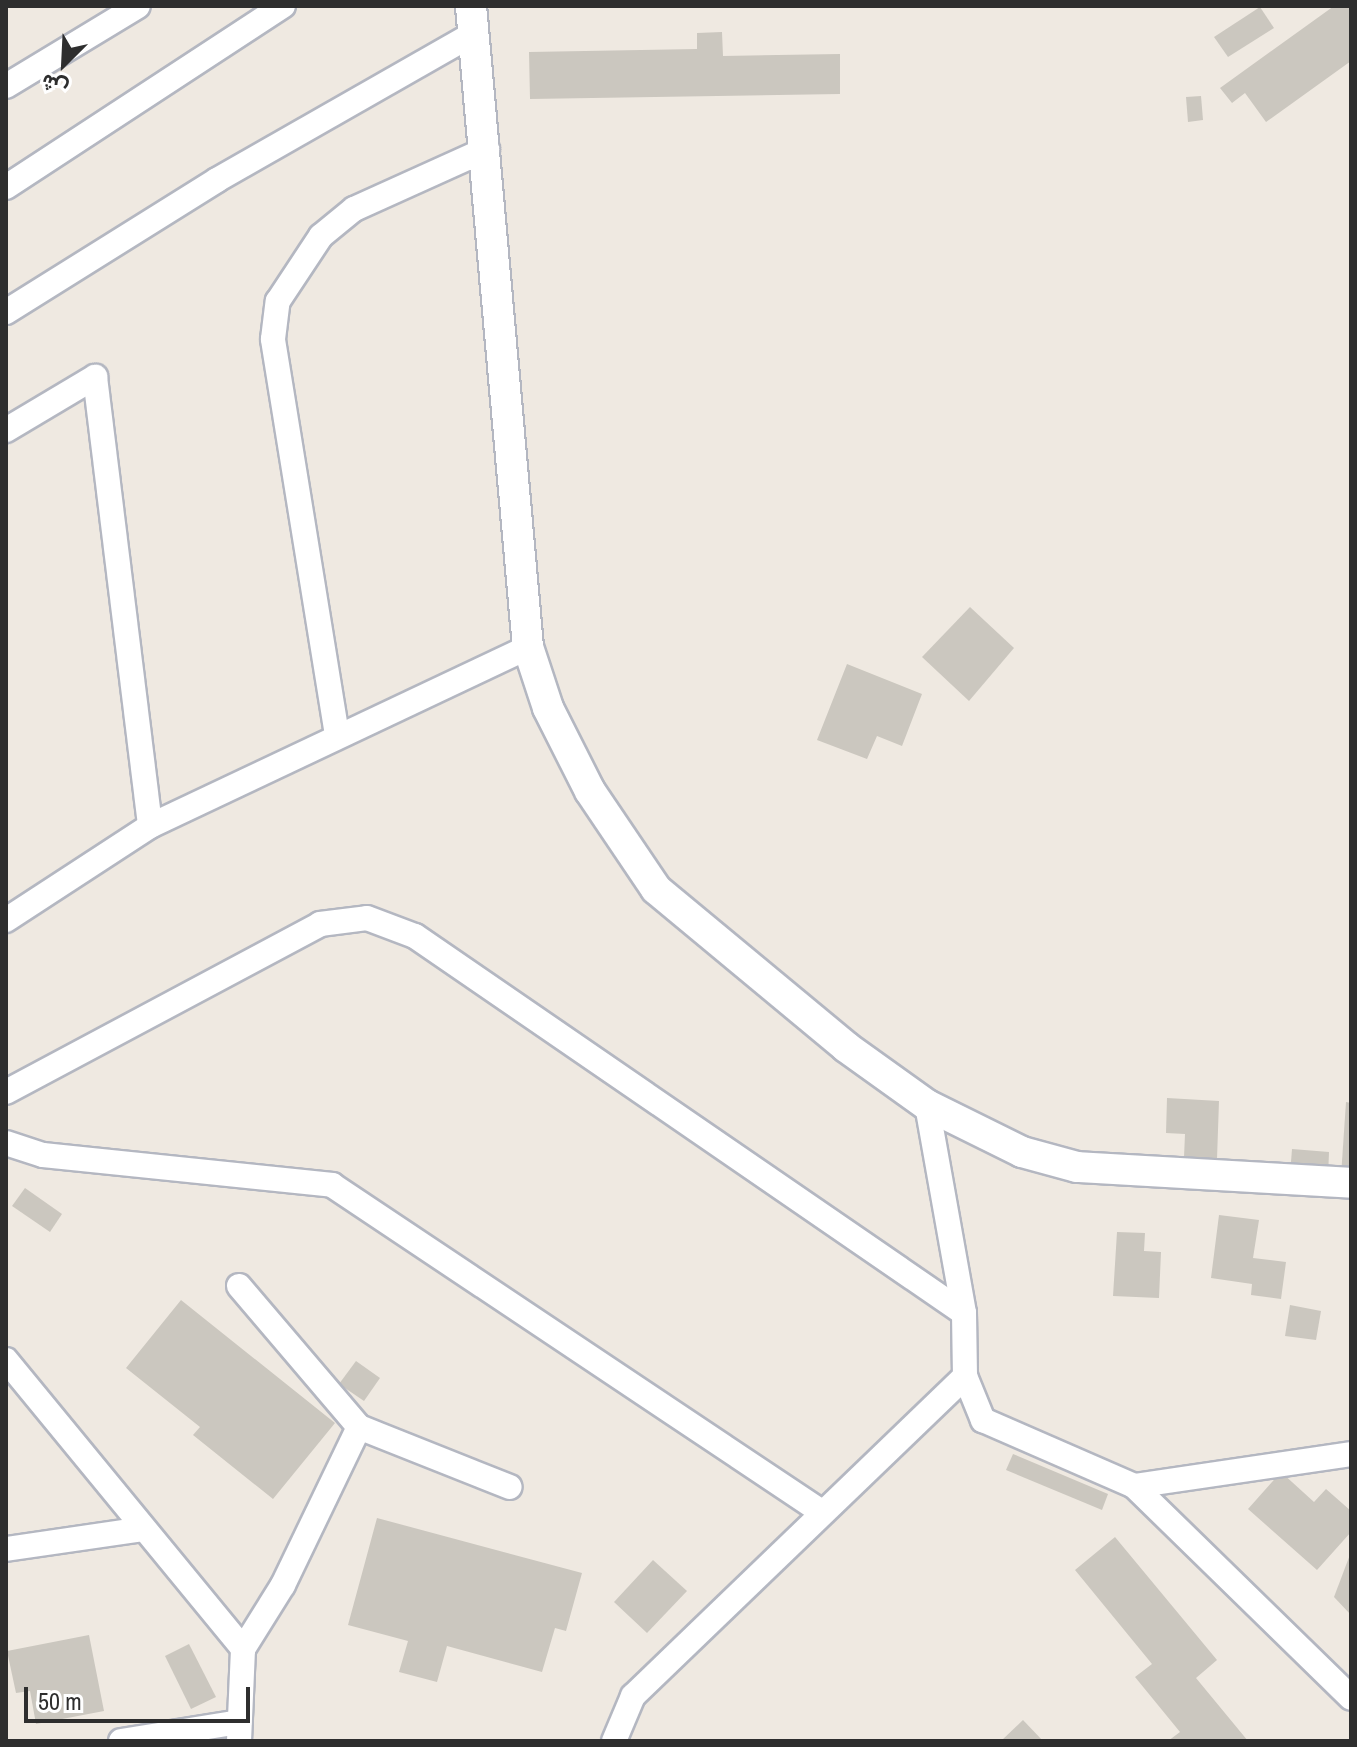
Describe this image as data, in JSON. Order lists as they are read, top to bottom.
{
  "scale_bar": "50 m",
  "north": "bottom left"
}
